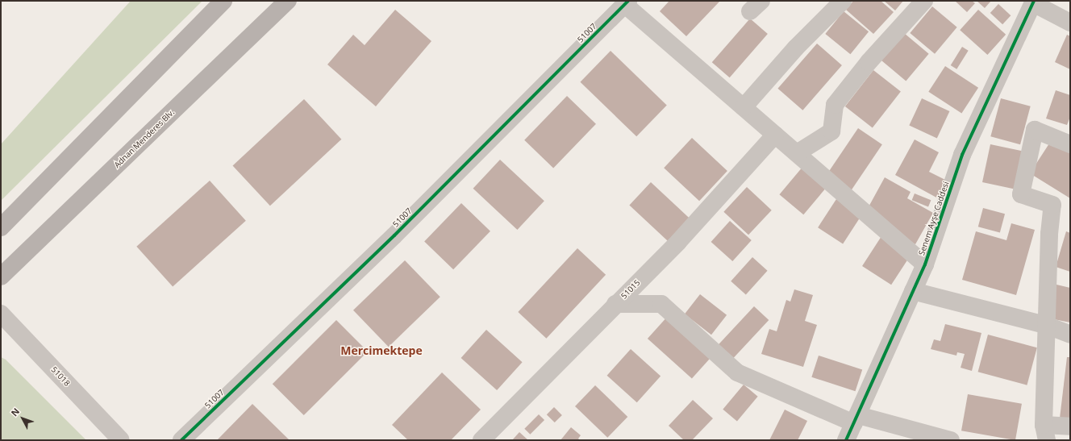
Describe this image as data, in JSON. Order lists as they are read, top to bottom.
{
  "streets": {
    "main road": ["Adnan Menderes Blv."],
    "street": [
      "51007",
      "Senem Ayşe Caddesi",
      "51015",
      "51018"
    ]
  },
  "districts": ["Mercimektepe"],
  "north": "top left"
}
